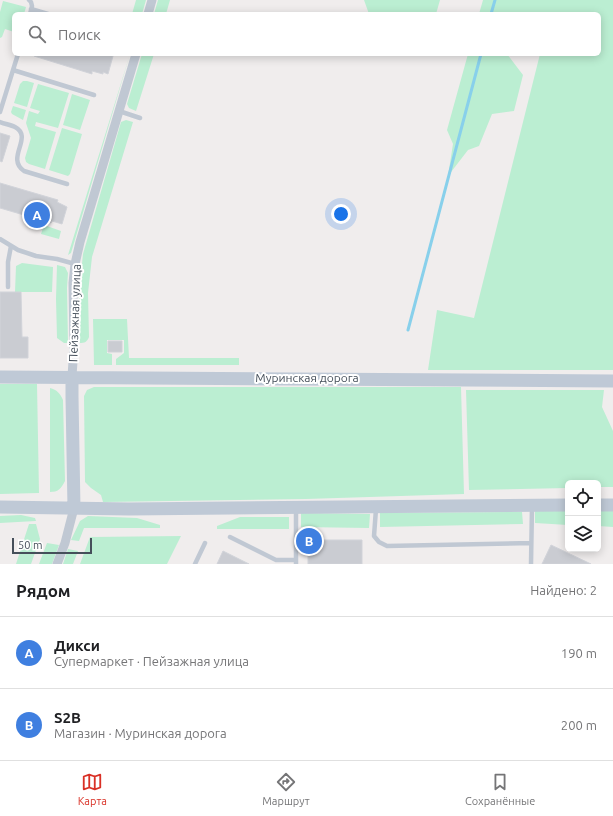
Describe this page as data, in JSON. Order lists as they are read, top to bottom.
{
  "streets": {
    "street": ["Пейзажная улица", "Муринская дорога"]
  },
  "crossings": [
    ["Пейзажная улица", "Муринская дорога"]
  ],
  "scale_bar": "50 m",
  "page": {
    "search": "Поиск",
    "pins": ["A", "B"],
    "scale": "50 m",
    "heading": ["Рядом", "Найдено: 2"],
    "list": [
      {
        "mark": "A",
        "name": "Дикси",
        "note": "Супермаркет · Пейзажная улица",
        "value": "190 m"
      },
      {
        "mark": "B",
        "name": "S2B",
        "note": "Магазин · Муринская дорога",
        "value": "200 m"
      }
    ],
    "nav": ["Карта", "Маршрут", "Сохранённые"]
  }
}
